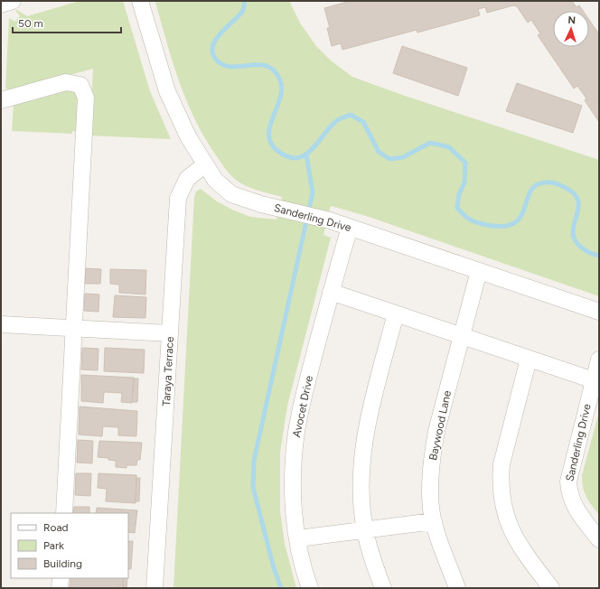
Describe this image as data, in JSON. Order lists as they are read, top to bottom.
{
  "streets": {
    "street": [
      "Sanderling Drive",
      "Taraya Terrace",
      "Avocet Drive",
      "Baywood Lane"
    ]
  },
  "crossings": [
    ["Sanderling Drive", "Taraya Terrace"],
    ["Sanderling Drive", "Avocet Drive"],
    ["Sanderling Drive", "Baywood Lane"]
  ],
  "legend": ["Road", "Park", "Building"],
  "scale_bar": "50 m",
  "north": "top"
}
